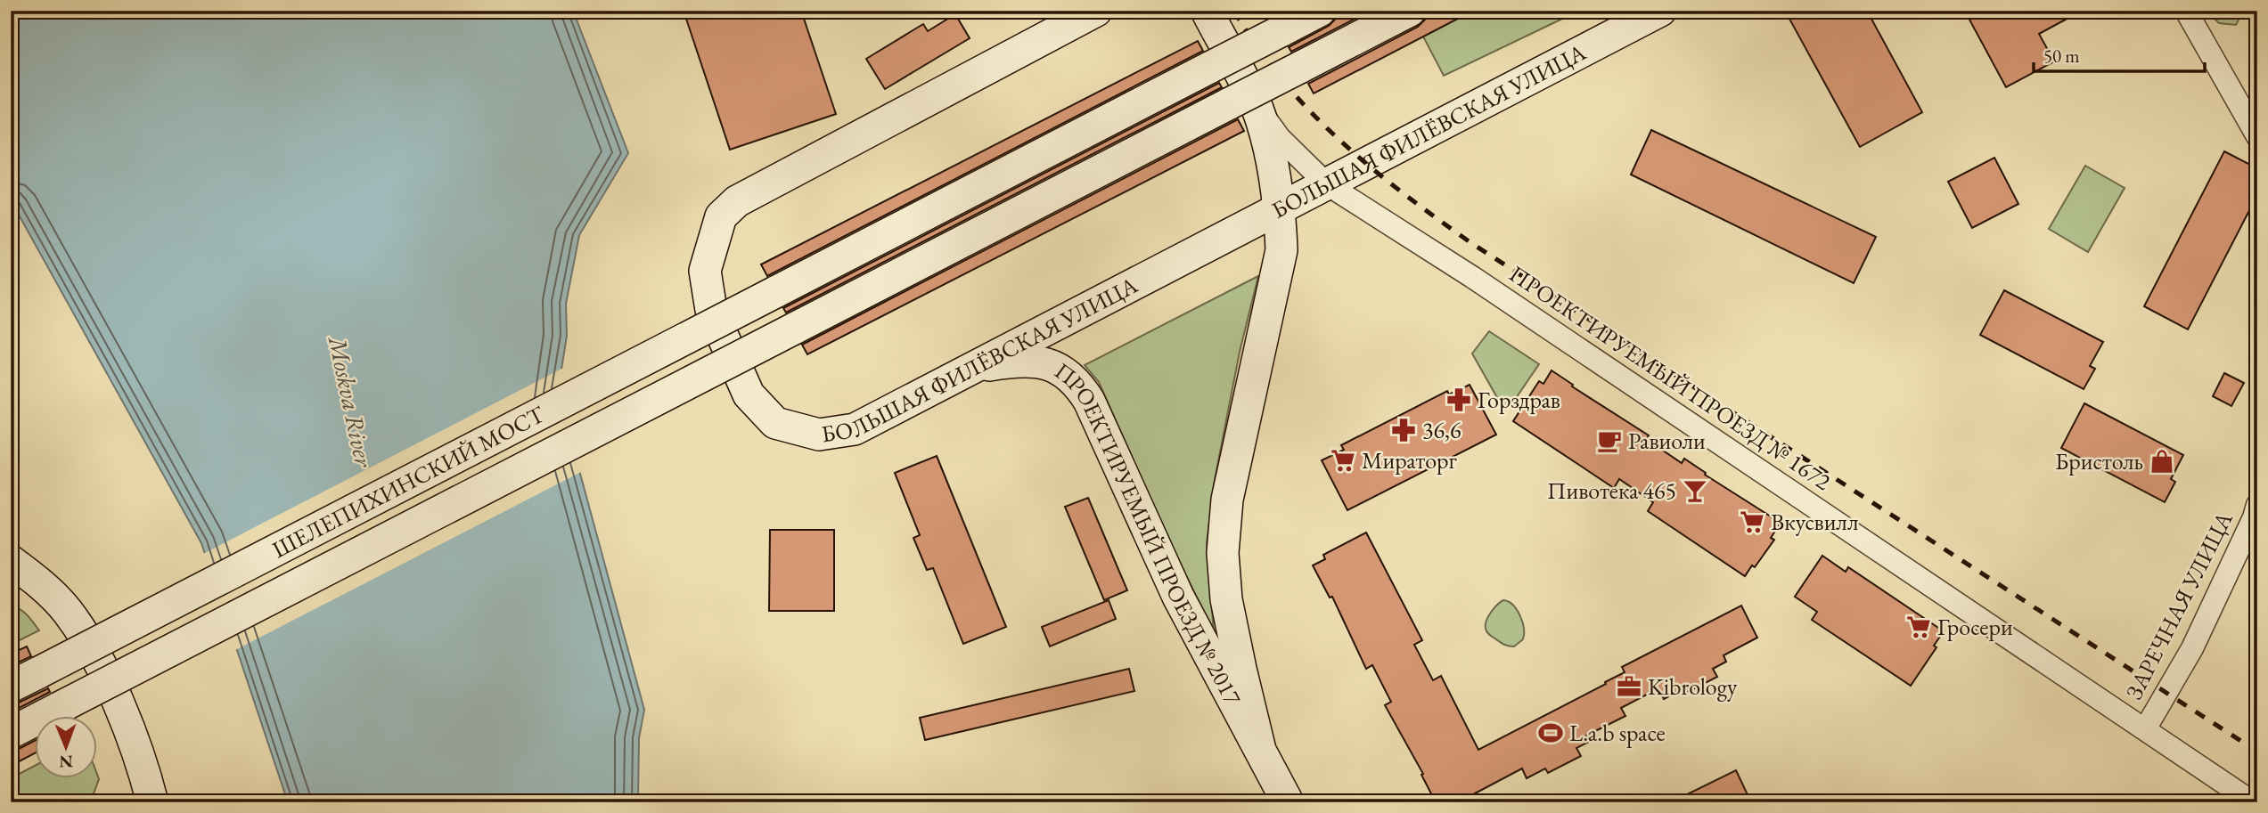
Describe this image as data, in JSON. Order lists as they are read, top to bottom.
{
  "streets": {
    "street": [
      "БОЛЬШАЯ ФИЛЁВСКАЯ УЛИЦА",
      "ПРОЕКТИРУЕМЫЙ ПРОЕЗД № 1672",
      "ШЕЛЕПИХИНСКИЙ МОСТ",
      "ПРОЕКТИРУЕМЫЙ ПРОЕЗД № 2017",
      "ЗАРЕЧНАЯ УЛИЦА"
    ]
  },
  "crossings": [
    ["БОЛЬШАЯ ФИЛЁВСКАЯ УЛИЦА", "ПРОЕКТИРУЕМЫЙ ПРОЕЗД № 1672"],
    ["БОЛЬШАЯ ФИЛЁВСКАЯ УЛИЦА", "ПРОЕКТИРУЕМЫЙ ПРОЕЗД № 2017"],
    ["ПРОЕКТИРУЕМЫЙ ПРОЕЗД № 1672", "ШЕЛЕПИХИНСКИЙ МОСТ"],
    ["ПРОЕКТИРУЕМЫЙ ПРОЕЗД № 1672", "ПРОЕКТИРУЕМЫЙ ПРОЕЗД № 2017"],
    ["ПРОЕКТИРУЕМЫЙ ПРОЕЗД № 1672", "ЗАРЕЧНАЯ УЛИЦА"],
    ["ШЕЛЕПИХИНСКИЙ МОСТ", "ПРОЕКТИРУЕМЫЙ ПРОЕЗД № 2017"]
  ],
  "water": ["Moskva River"],
  "places": {
    "pharmacy": ["Горздрав", "36,6"],
    "cafe": ["Равиоли"],
    "supermarket": ["Мираторг", "Вкусвилл", "Гросери"],
    "shop": ["Бристоль"],
    "bar": ["Пивотека 465"],
    "office": ["Kibrology"],
    "sports": ["L.a.b space"]
  },
  "scale_bar": "50 m",
  "north": "bottom"
}
